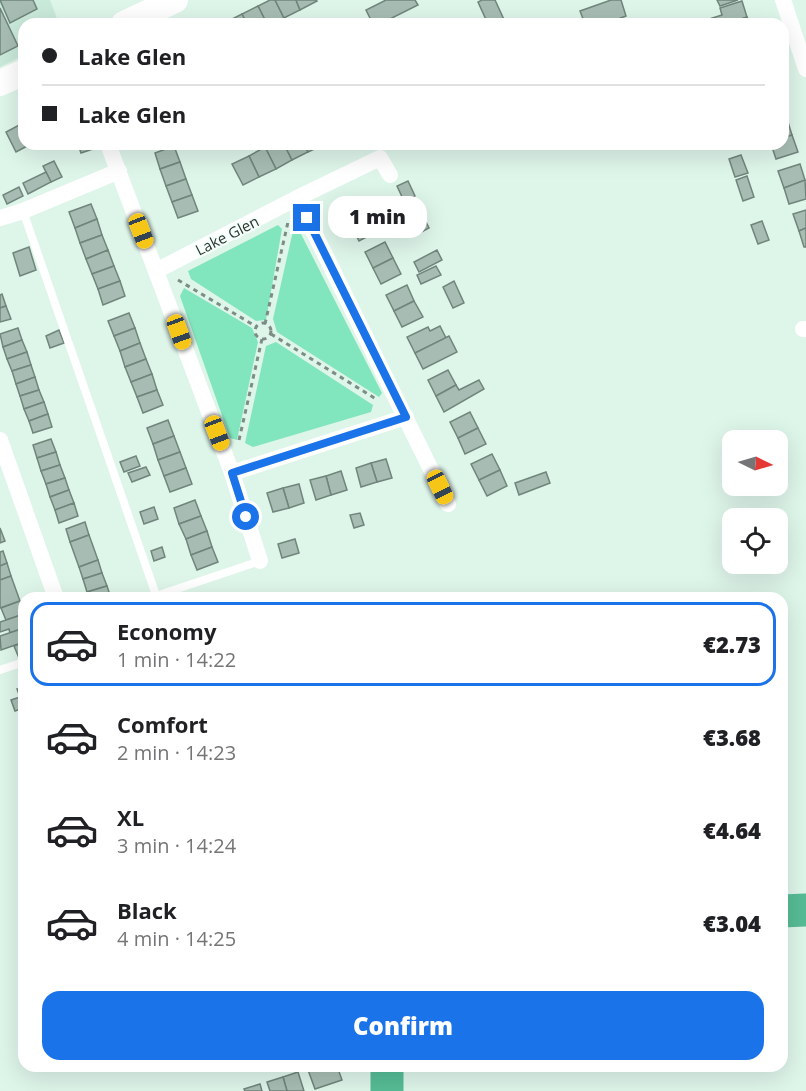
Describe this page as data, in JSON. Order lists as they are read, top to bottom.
{
  "streets": {
    "street": ["Lake Glen"]
  },
  "north": "right",
  "page": {
    "banner": ["Lake Glen", "Lake Glen"],
    "bubble": "1 min",
    "list": [
      {
        "name": "Economy",
        "note": "1 min · 14:22",
        "value": "€2.73"
      },
      {
        "name": "Comfort",
        "note": "2 min · 14:23",
        "value": "€3.68"
      },
      {
        "name": "XL",
        "note": "3 min · 14:24",
        "value": "€4.64"
      },
      {
        "name": "Black",
        "note": "4 min · 14:25",
        "value": "€3.04"
      }
    ],
    "buttons": "Confirm"
  }
}
